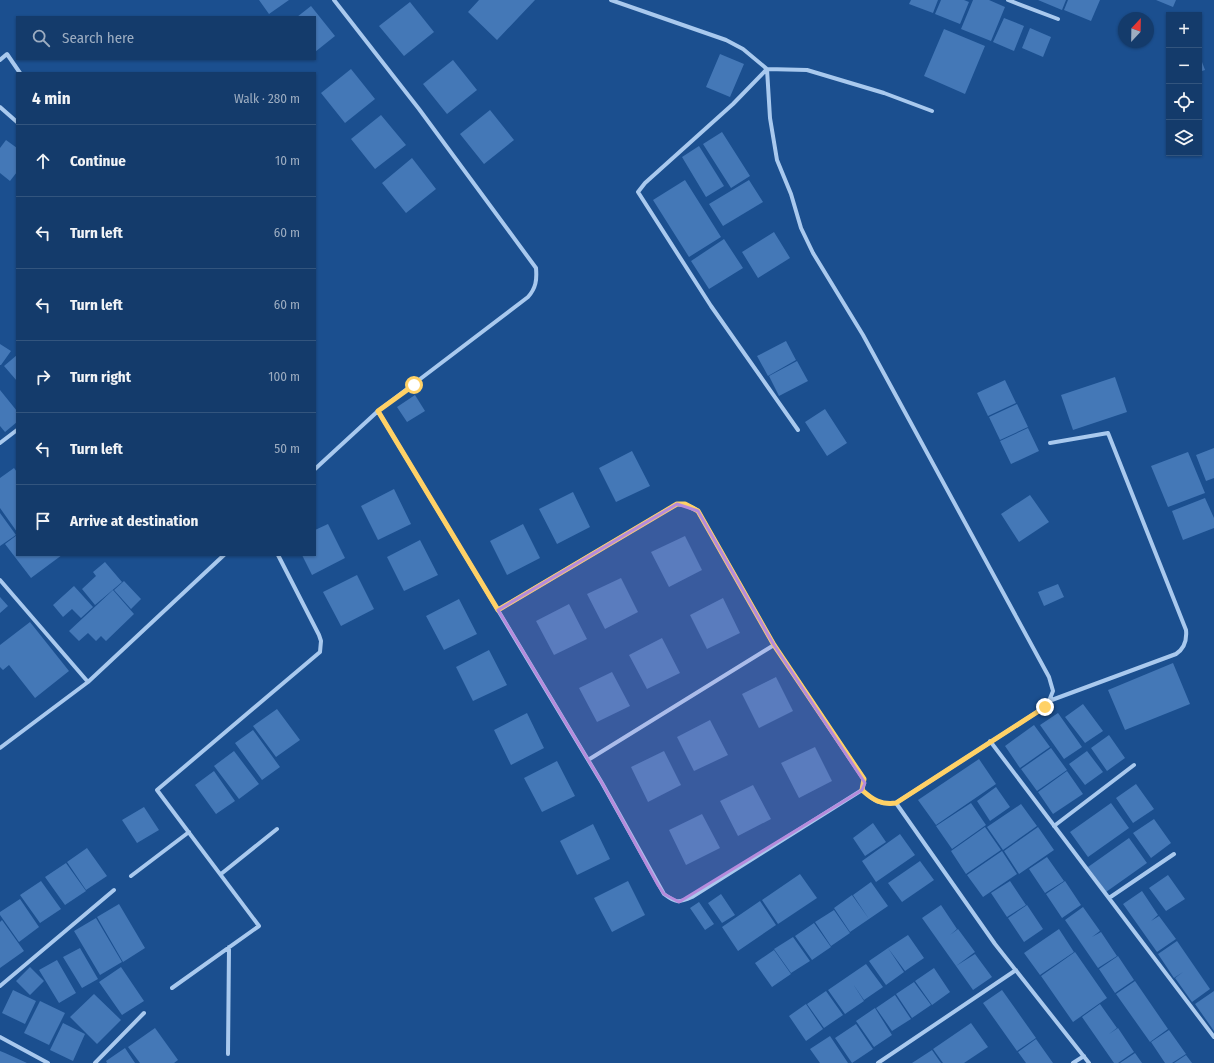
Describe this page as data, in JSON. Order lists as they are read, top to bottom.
{
  "north": "top",
  "page": {
    "map_buttons": ["+", "−"],
    "search": "Search here",
    "heading": ["4 min", "Walk · 280 m"],
    "list": [
      ["Continue", "10 m"],
      ["Turn left", "60 m"],
      ["Turn left", "60 m"],
      ["Turn right", "100 m"],
      ["Turn left", "50 m"],
      "Arrive at destination"
    ]
  }
}
